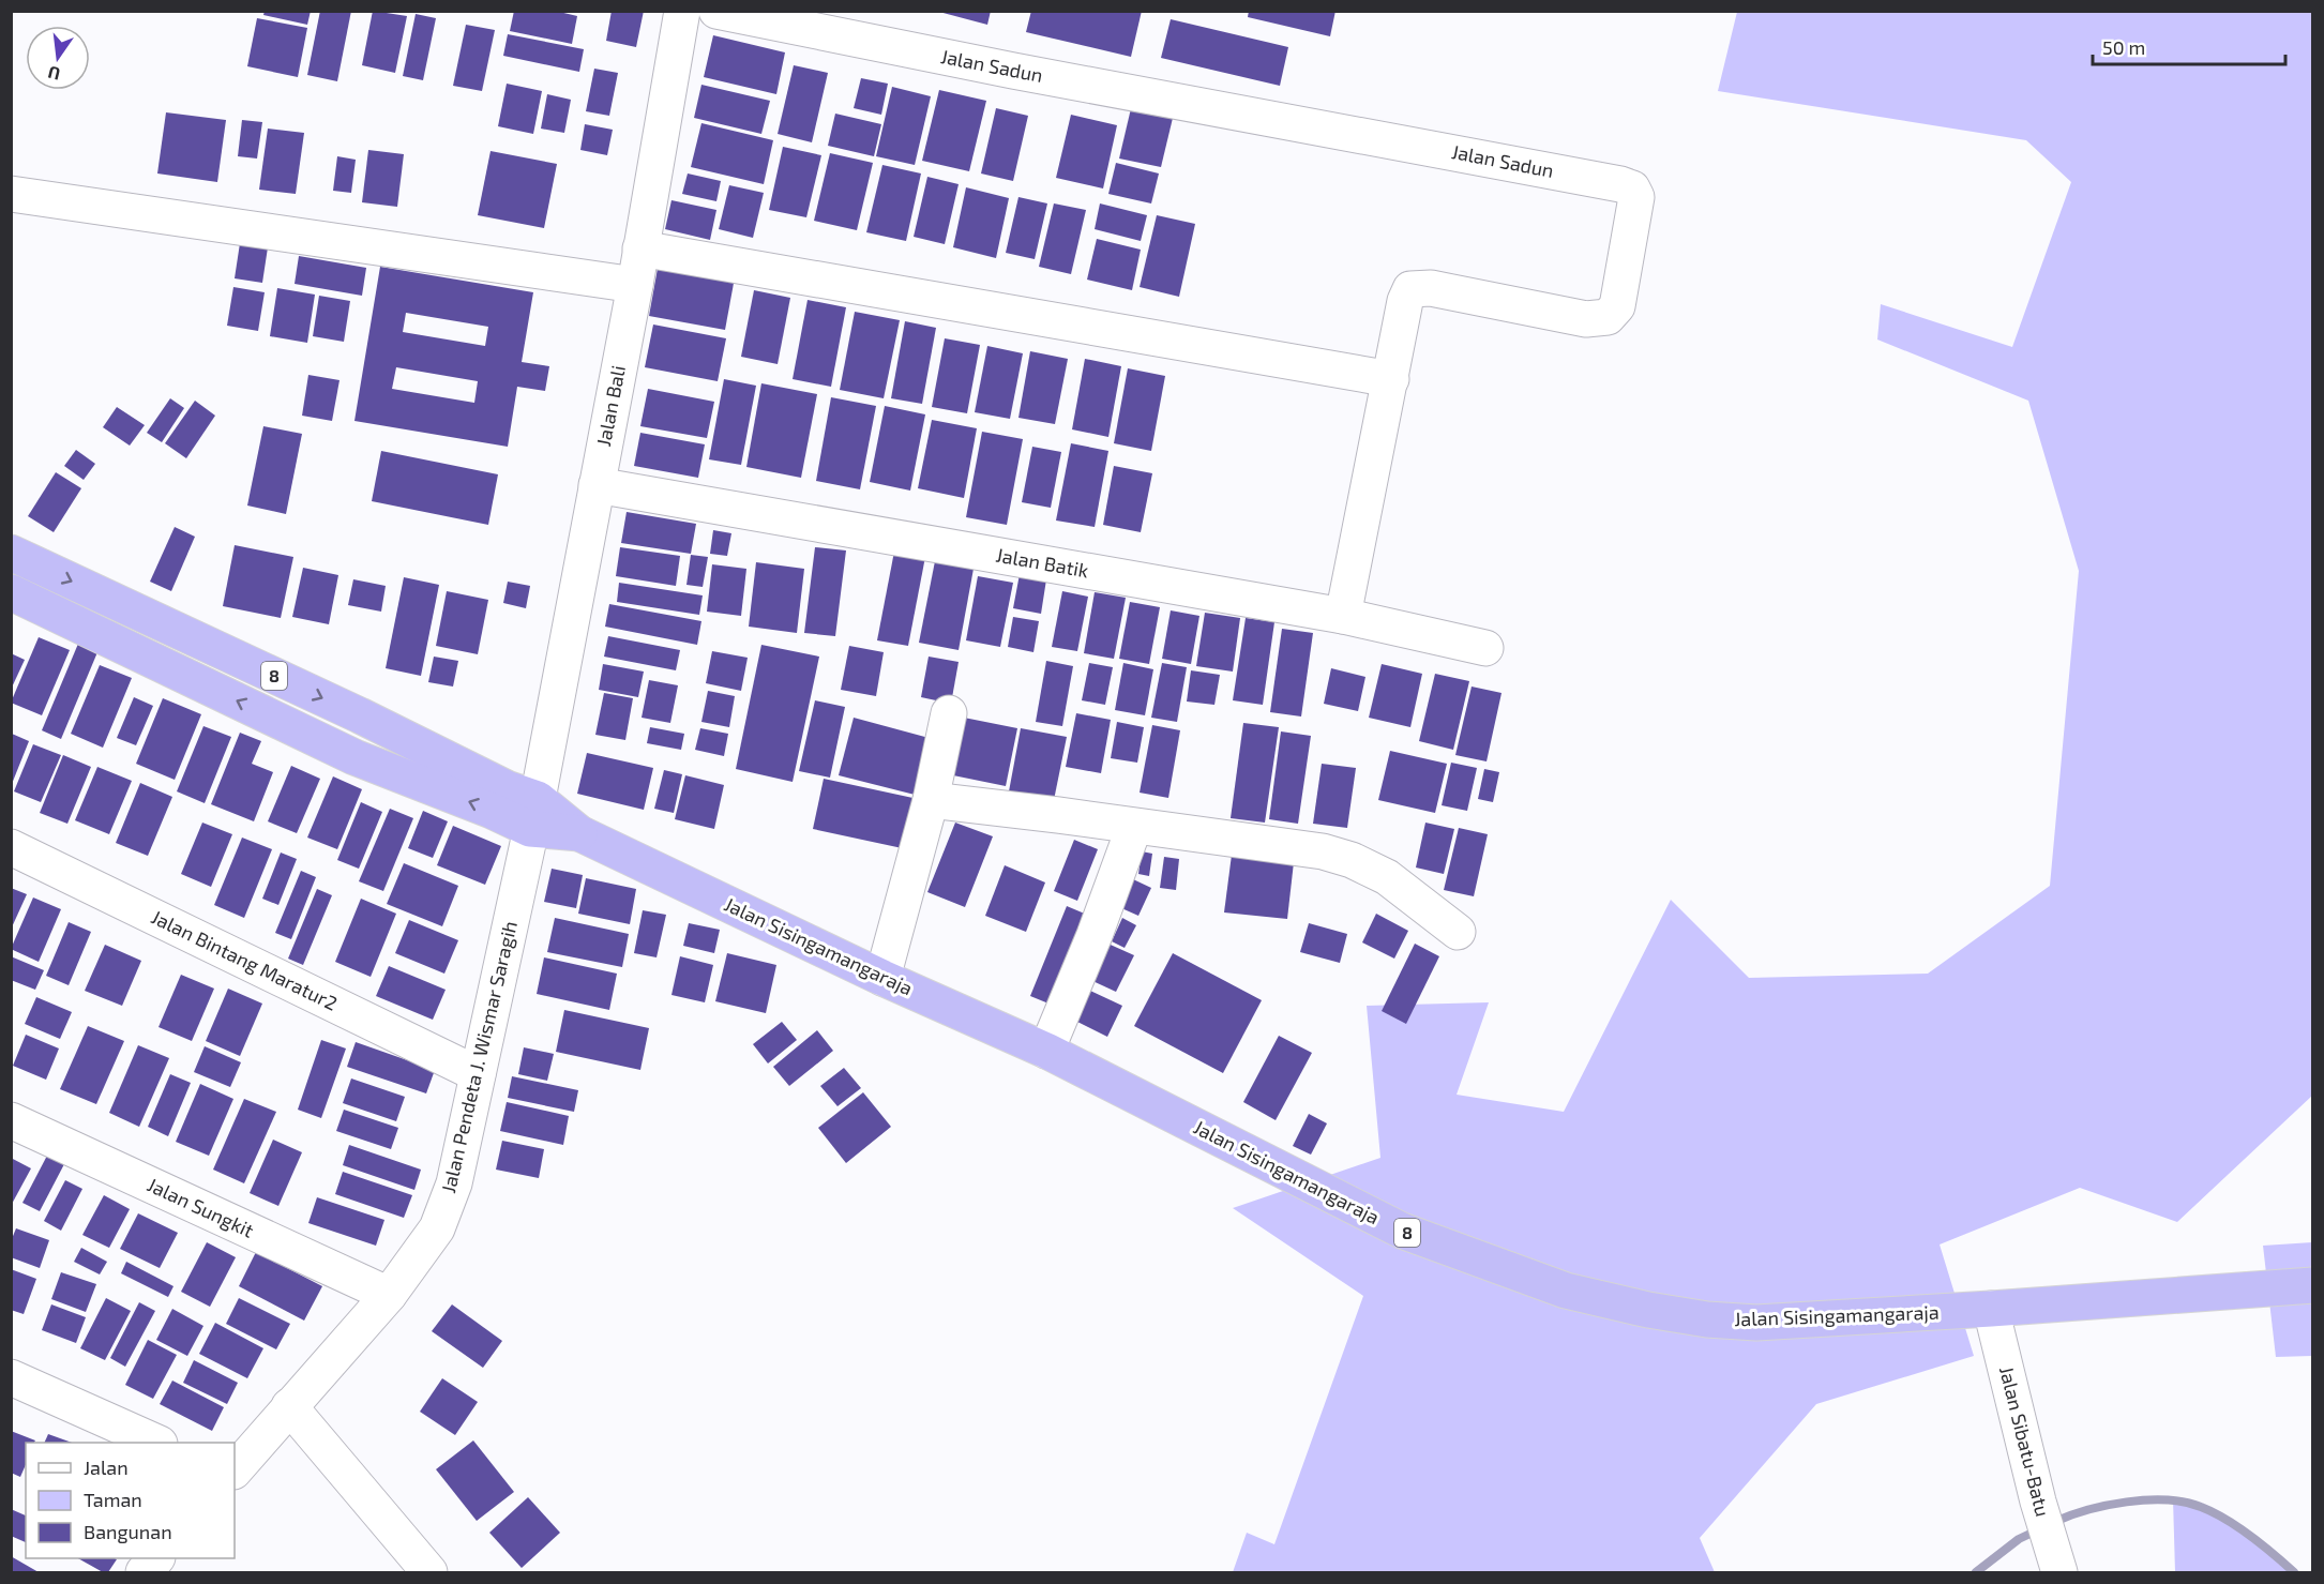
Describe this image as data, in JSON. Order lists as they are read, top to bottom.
{
  "streets": {
    "highway": ["8", "Jalan Sisingamangaraja"],
    "street": [
      "Jalan Sadun",
      "Jalan Bali",
      "Jalan Batik",
      "Jalan Bintang Maratur2",
      "Jalan Pendeta J. Wismar Saragih",
      "Jalan Sungkit",
      "Jalan Sibatu-Batu"
    ]
  },
  "crossings": [
    ["Jalan Sadun", "Jalan Batik"],
    ["Jalan Bali", "Jalan Batik"],
    ["Jalan Bali", "8"],
    ["Jalan Bali", "Jalan Sisingamangaraja"],
    ["Jalan Bali", "Jalan Pendeta J. Wismar Saragih"],
    ["8", "Jalan Sisingamangaraja"],
    ["8", "Jalan Pendeta J. Wismar Saragih"],
    ["Jalan Sisingamangaraja", "Jalan Pendeta J. Wismar Saragih"],
    ["Jalan Sisingamangaraja", "Jalan Sibatu-Batu"],
    ["Jalan Bintang Maratur2", "Jalan Pendeta J. Wismar Saragih"],
    ["Jalan Pendeta J. Wismar Saragih", "Jalan Sungkit"]
  ],
  "legend": ["Jalan", "Taman", "Bangunan"],
  "scale_bar": "50 m",
  "north": "bottom"
}
